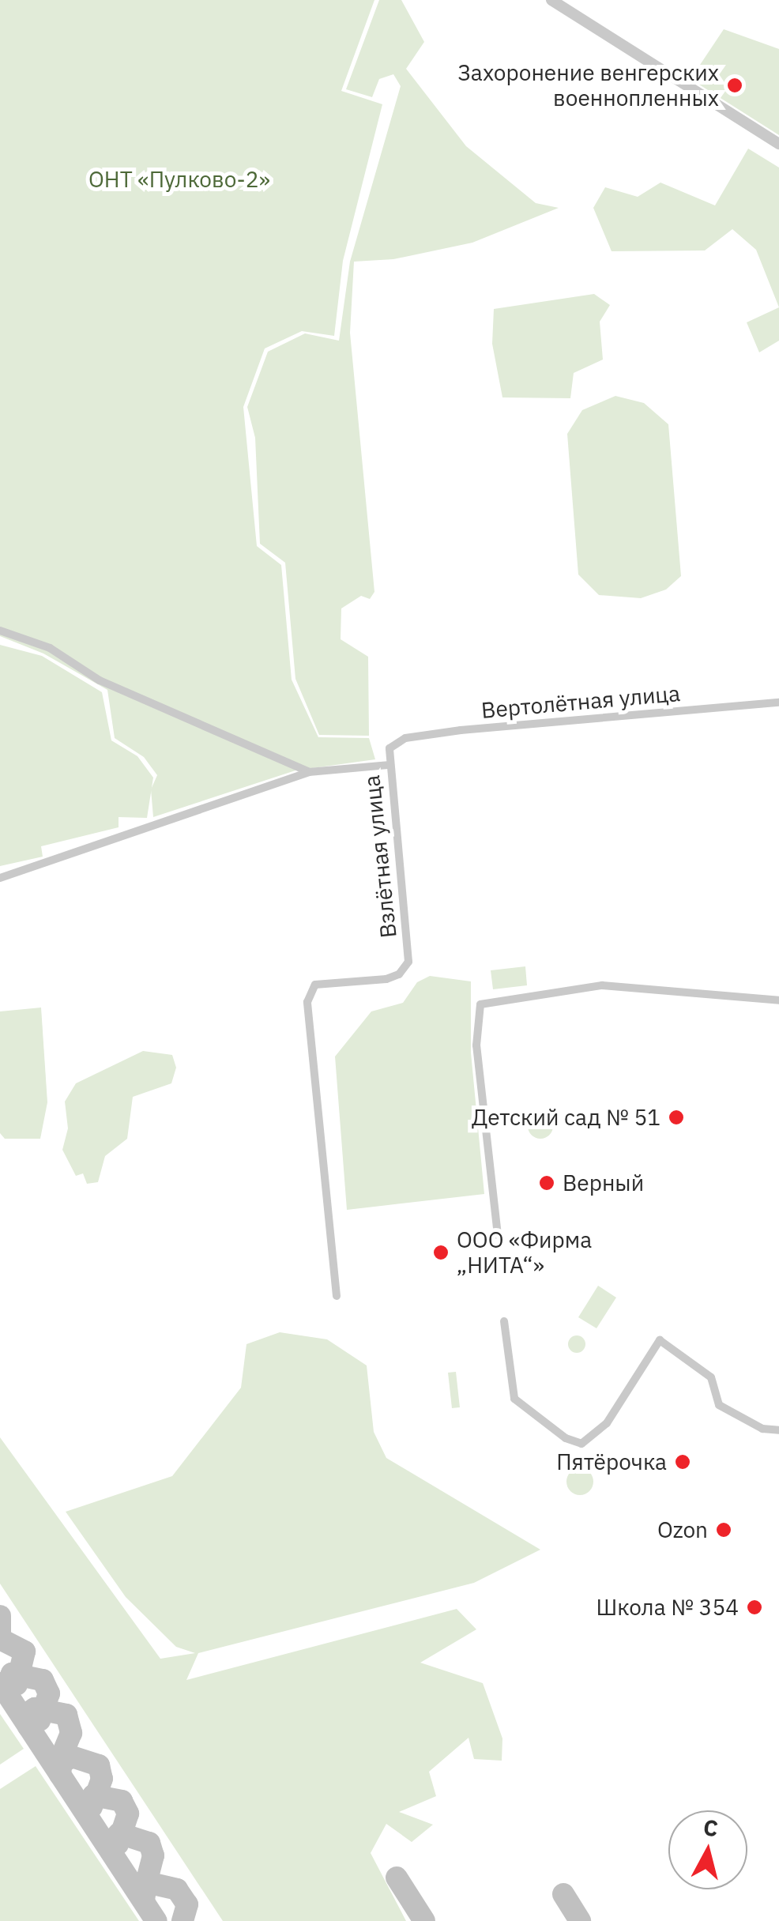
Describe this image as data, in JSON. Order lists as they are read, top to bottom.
{
  "streets": {
    "street": ["Вертолётная улица", "Взлётная улица"]
  },
  "crossings": [
    ["Вертолётная улица", "Взлётная улица"]
  ],
  "parks": ["ОНТ «Пулково-2»"],
  "places": [
    "Захоронение венгерских военнопленных",
    "Детский сад № 51",
    "Верный",
    "ООО «Фирма „НИТА“»",
    "Пятёрочка",
    "Ozon",
    "Школа № 354"
  ],
  "north": "top"
}
